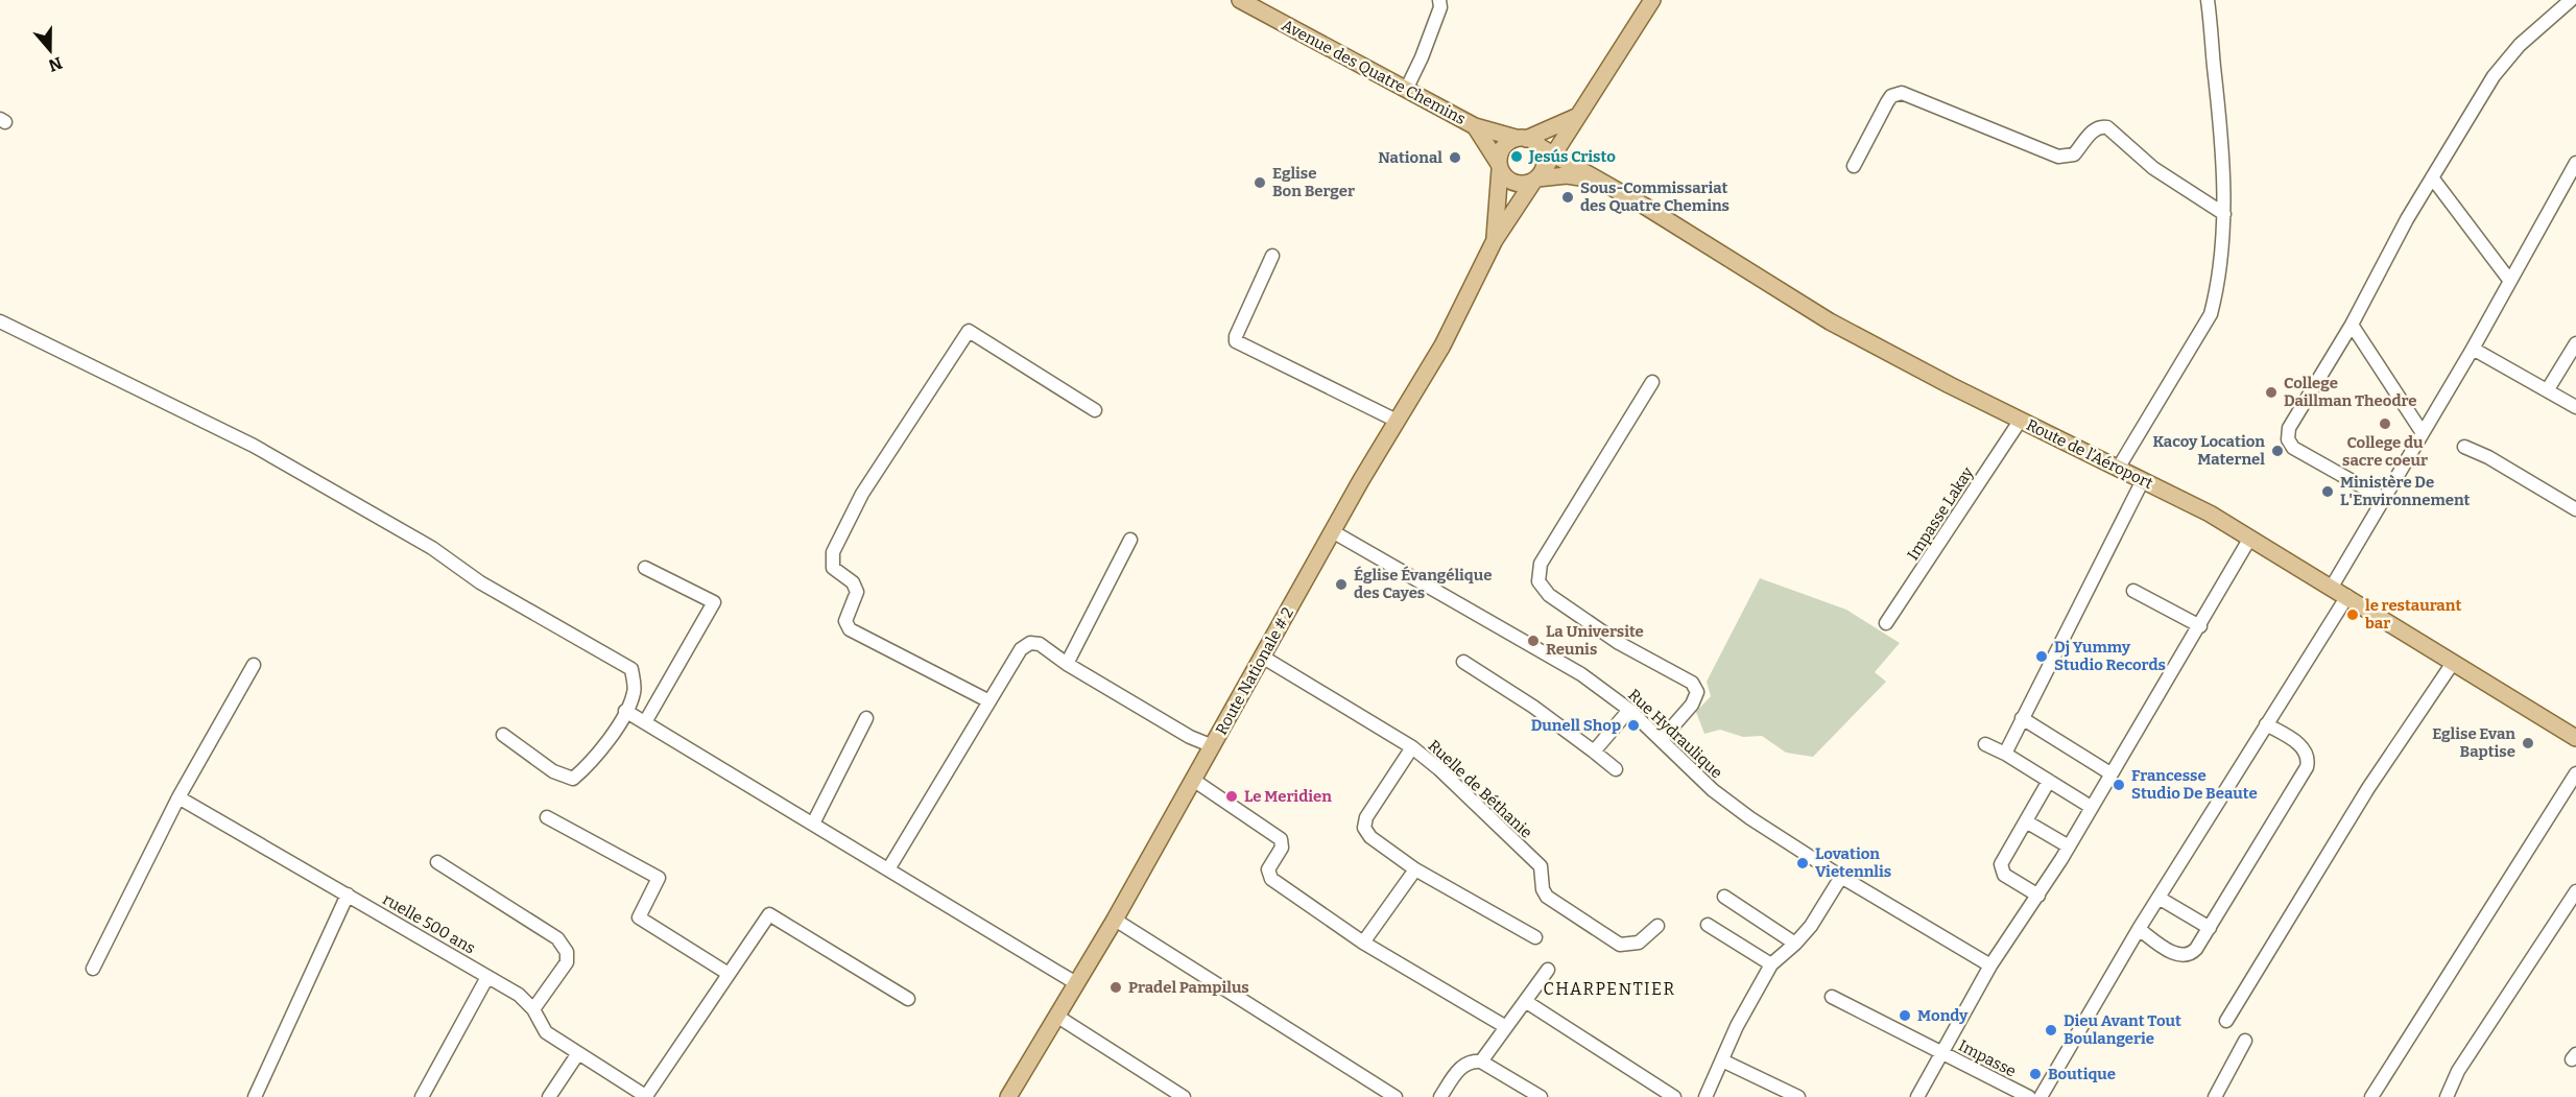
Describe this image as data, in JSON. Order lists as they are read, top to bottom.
{
  "streets": {
    "main road": ["Avenue des Quatre Chemins", "Route de l’Aéroport", "Route Nationale # 2"],
    "street": [
      "Impasse Lakay",
      "Rue Hydraulique",
      "Ruelle de Béthanie",
      "ruelle 500 ans",
      "Impasse"
    ]
  },
  "crossings": [
    ["Avenue des Quatre Chemins", "Route de l’Aéroport"],
    ["Avenue des Quatre Chemins", "Route Nationale # 2"],
    ["Route de l’Aéroport", "Impasse Lakay"],
    ["Route de l’Aéroport", "Route Nationale # 2"],
    ["Route Nationale # 2", "Rue Hydraulique"],
    ["Route Nationale # 2", "Ruelle de Béthanie"]
  ],
  "districts": ["CHARPENTIER"],
  "places": [
    "Jesús Cristo",
    "National",
    "Eglise Bon Berger",
    "Sous-Commissariat des Quatre Chemins",
    "College Daillman Theodre",
    "College du sacre coeur",
    "Kacoy Location Maternel",
    "Ministère De L'Environnement",
    "Église Évangélique des Cayes",
    "le restaurant bar",
    "La Universite Reunis",
    "Dj Yummy Studio Records",
    "Dunell Shop",
    "Eglise Evan Baptise",
    "Francesse Studio De Beaute",
    "Le Meridien",
    "Lovation Vietennlis",
    "Pradel Pampilus",
    "Mondy",
    "Dieu Avant Tout Boulangerie",
    "Boutique"
  ],
  "north": "bottom"
}
